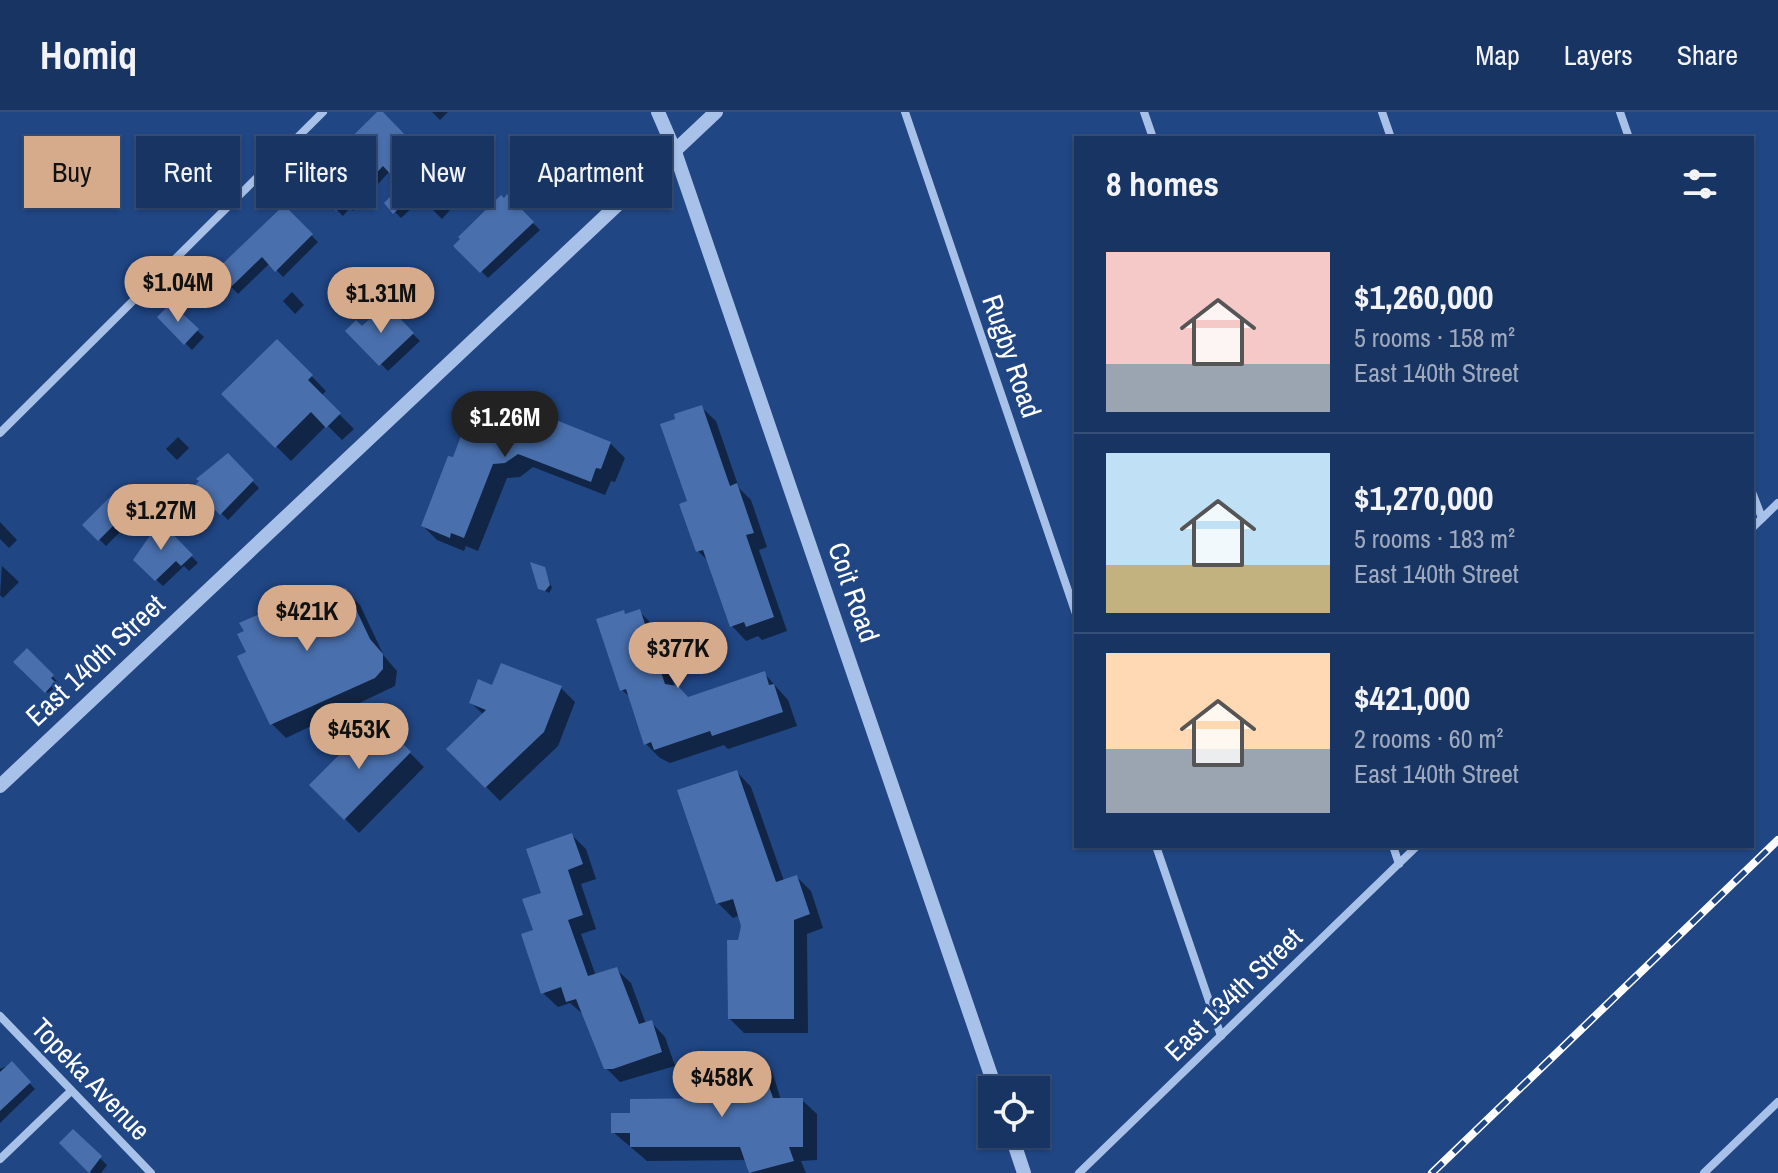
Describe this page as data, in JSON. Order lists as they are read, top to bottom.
{
  "streets": {
    "street": [
      "Rugby Road",
      "Coit Road",
      "East 140th Street",
      "East 134th Street",
      "Topeka Avenue"
    ]
  },
  "crossings": [
    ["Coit Road", "East 140th Street"]
  ],
  "page": {
    "header": "Homiq",
    "nav": ["Map", "Layers", "Share"],
    "chip": [
      "Buy",
      "Rent",
      "Filters",
      "New",
      "Apartment"
    ],
    "heading": "8 homes",
    "list": [
      {
        "name": "$1,260,000",
        "note": "5 rooms · 158 m² · East 140th Street"
      },
      {
        "name": "$1,270,000",
        "note": "5 rooms · 183 m² · East 140th Street"
      },
      {
        "name": "$421,000",
        "note": "2 rooms · 60 m² · East 140th Street"
      }
    ],
    "price": [
      "$1.04M",
      "$1.31M",
      "$1.26M",
      "$1.27M",
      "$421K",
      "$377K",
      "$453K",
      "$458K"
    ]
  }
}
